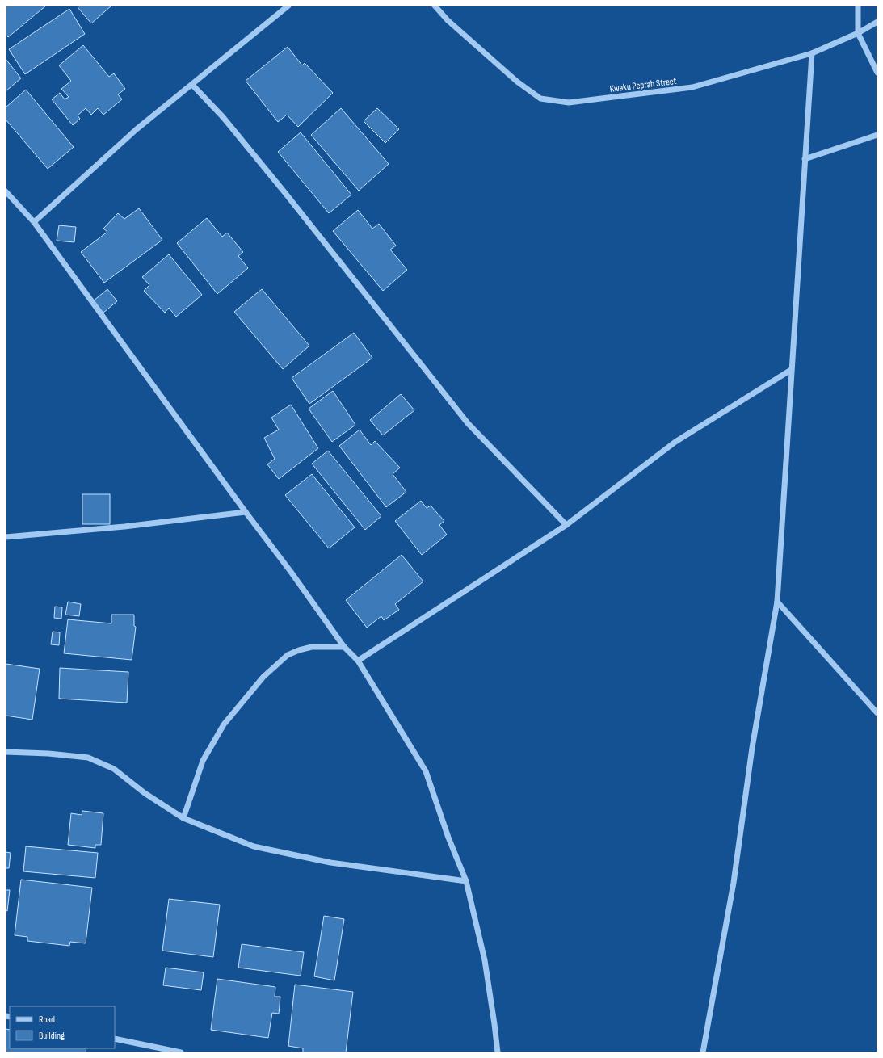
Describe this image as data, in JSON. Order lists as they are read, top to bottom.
{
  "streets": {
    "street": ["Kwaku Peprah Street"]
  },
  "legend": ["Road", "Building"]
}
